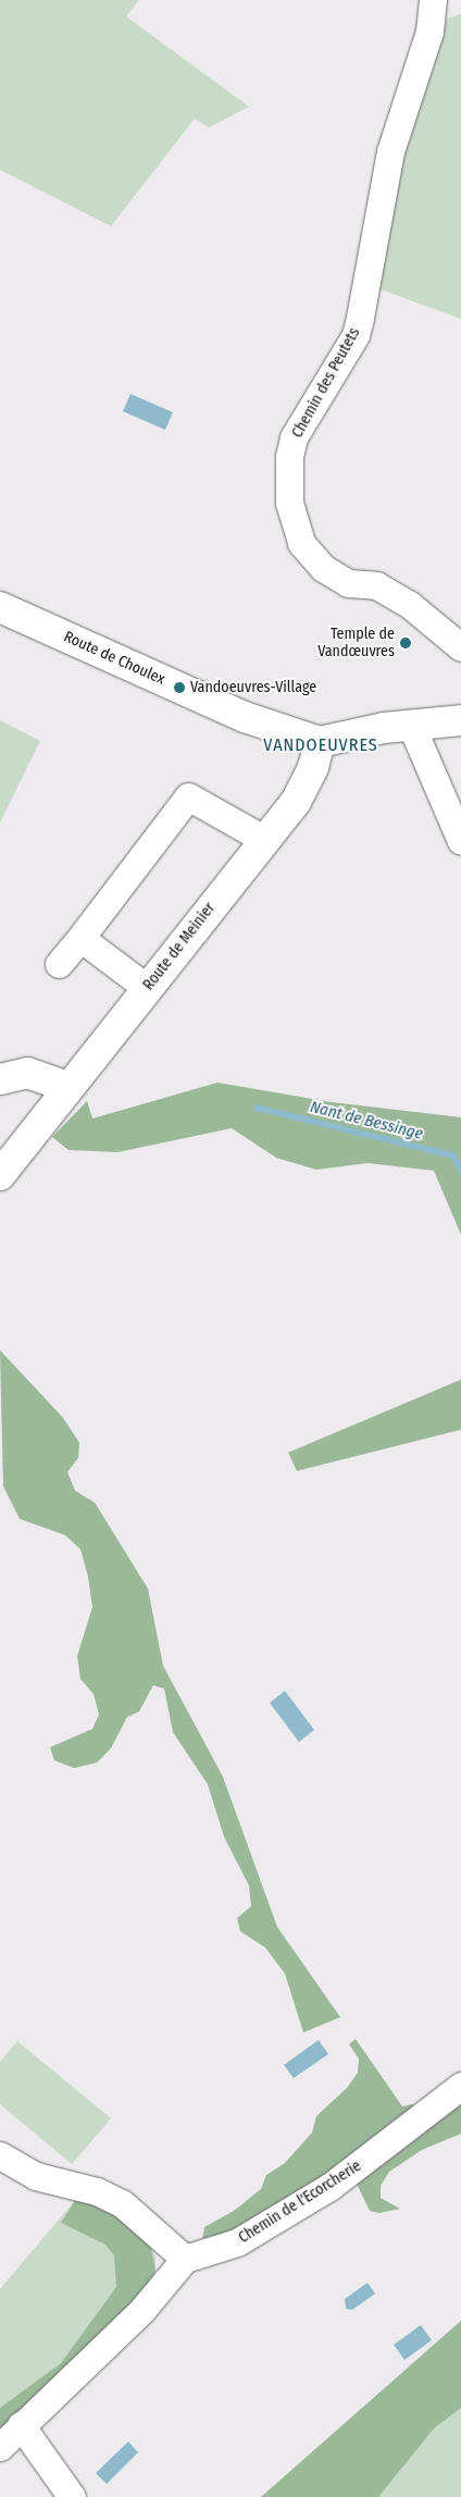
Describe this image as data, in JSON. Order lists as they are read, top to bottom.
{
  "streets": {
    "street": [
      "Chemin des Peutets",
      "Route de Choulex",
      "Route de Meinier",
      "Chemin de l'Ecorcherie"
    ]
  },
  "crossings": [
    ["Route de Choulex", "Route de Meinier"]
  ],
  "districts": ["VANDOEUVRES"],
  "water": ["Nant de Bessinge"],
  "places": ["Temple de Vandœuvres", "Vandoeuvres-Village"]
}
